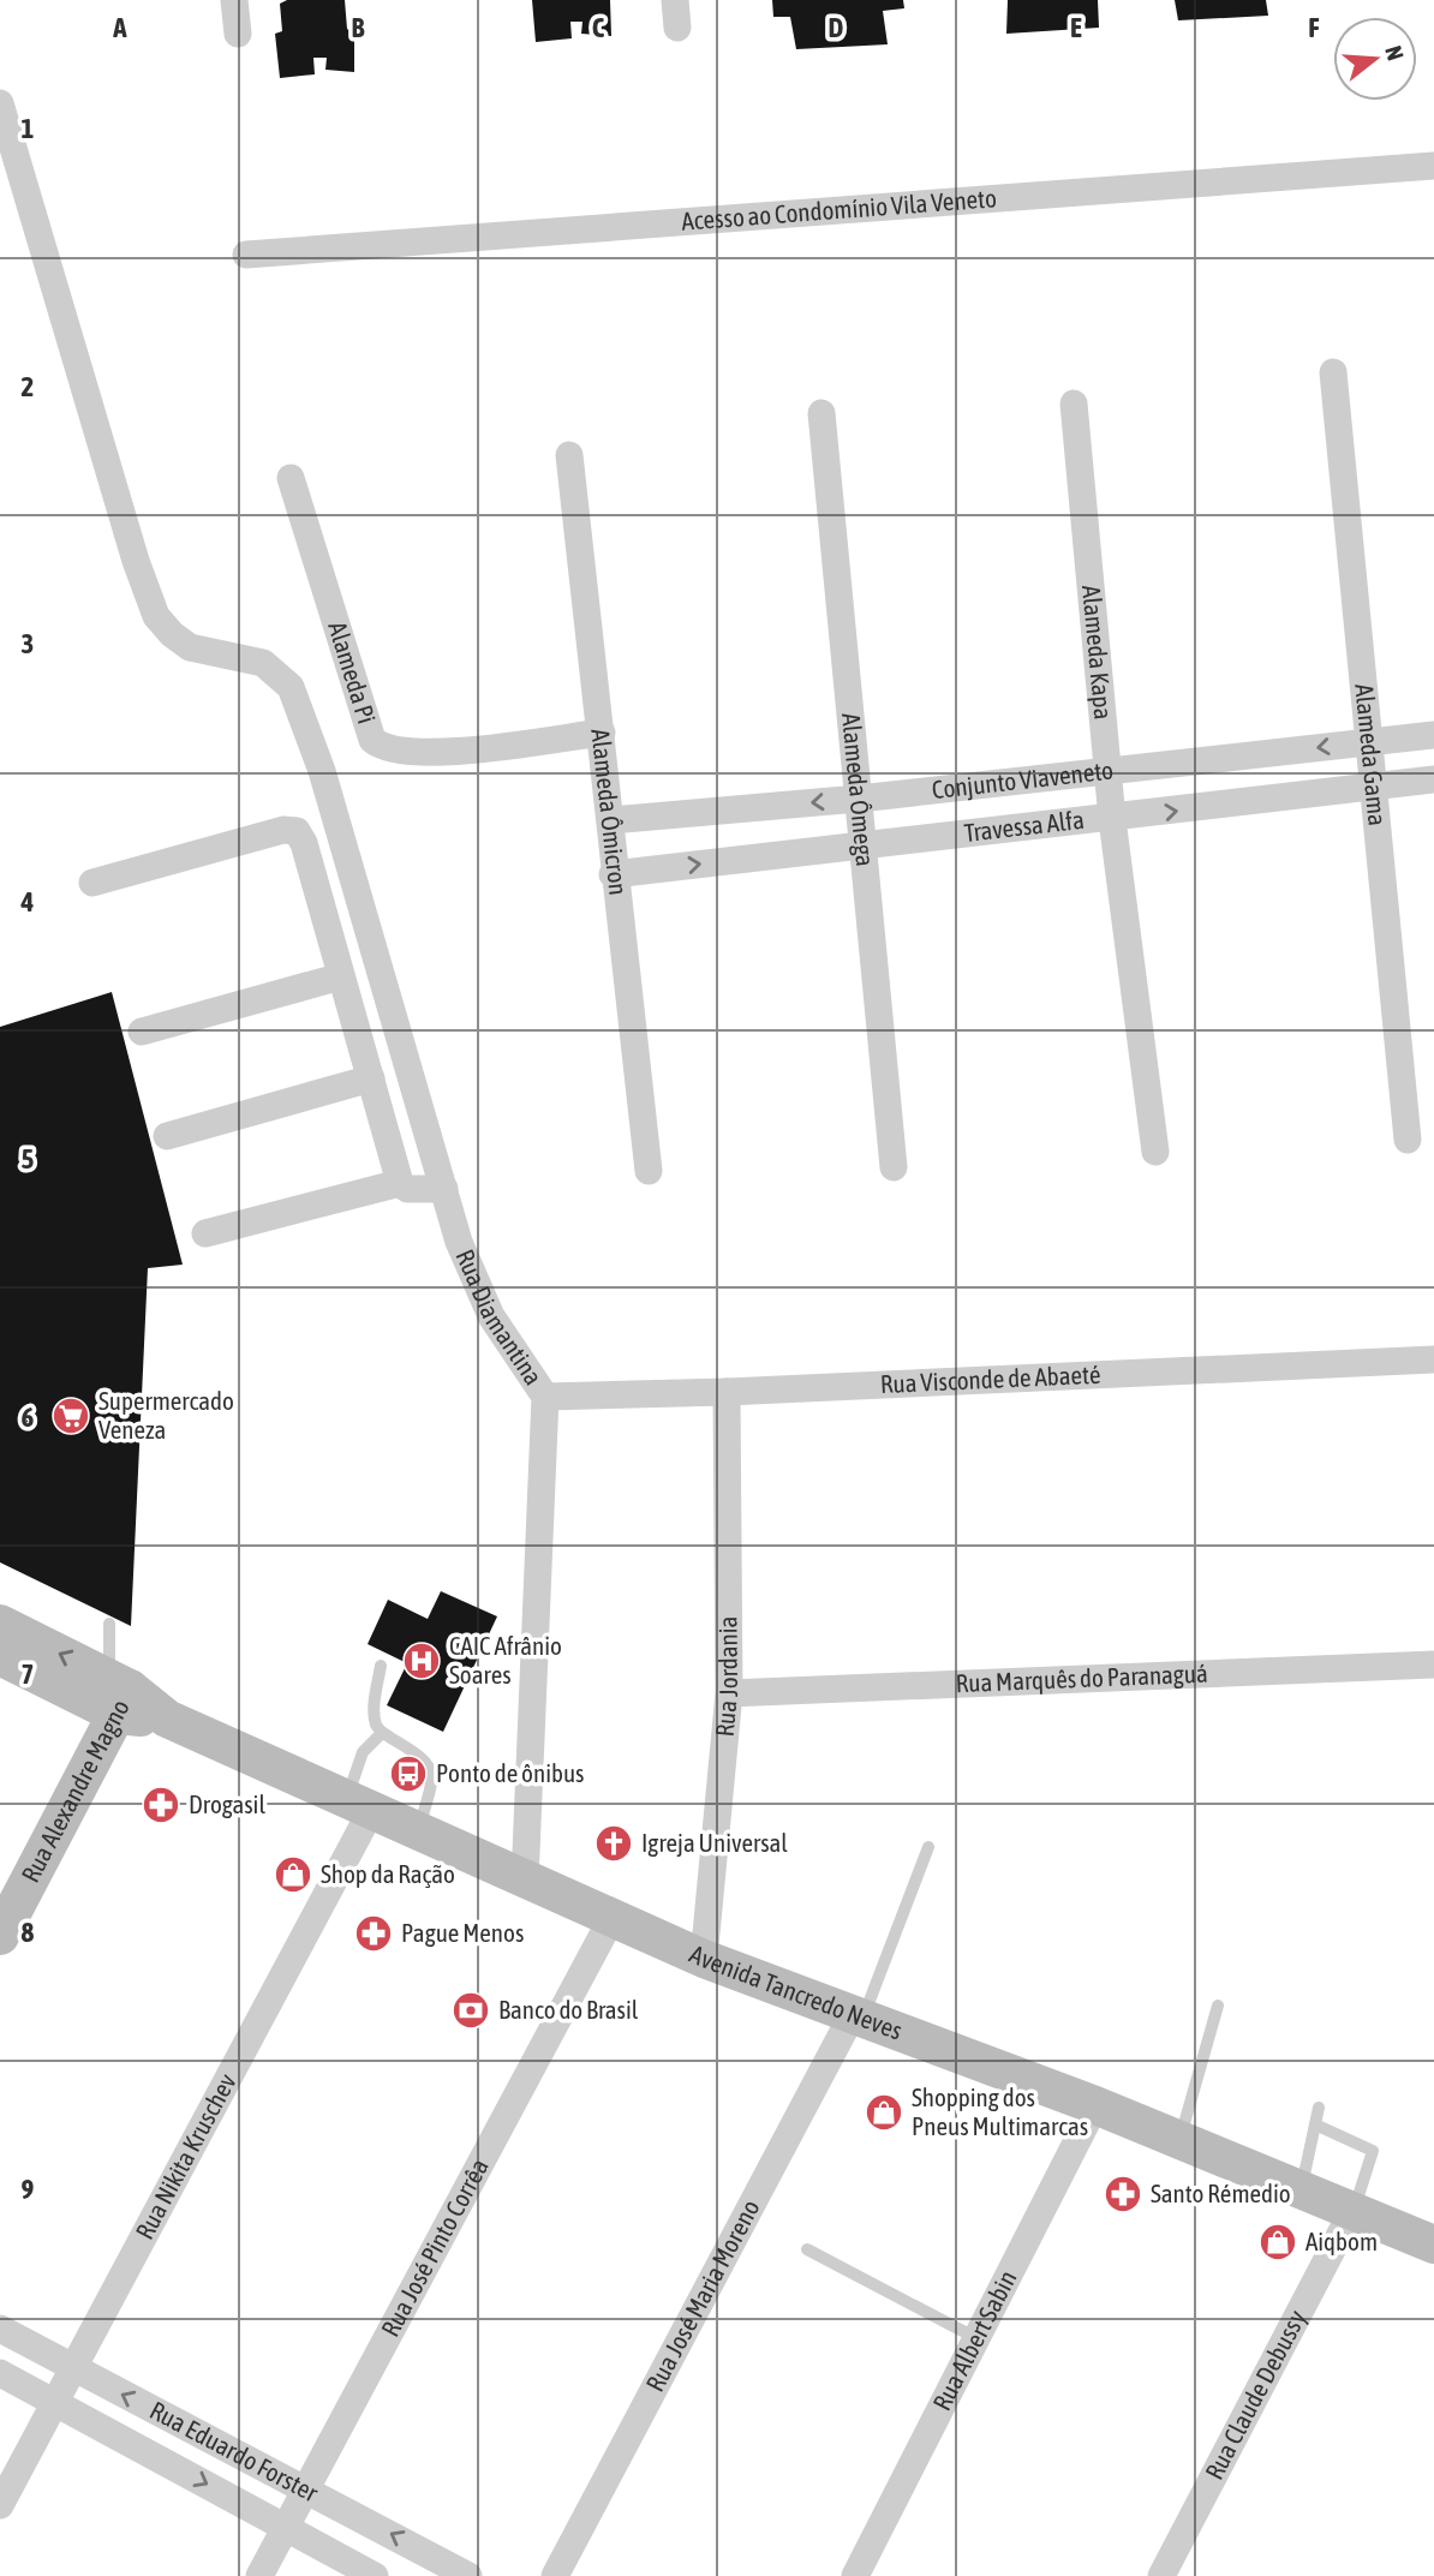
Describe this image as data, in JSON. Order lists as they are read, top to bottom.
{
  "streets": {
    "main road": ["Rua Alexandre Magno", "Avenida Tancredo Neves"],
    "street": [
      "Acesso ao Condomínio Vila Veneto",
      "Alameda Kapa",
      "Alameda Pi",
      "Alameda Gama",
      "Conjunto Viaveneto",
      "Alameda Ômega",
      "Alameda Ômicron",
      "Travessa Alfa",
      "Rua Diamantina",
      "Rua Visconde de Abaeté",
      "Rua Jordania",
      "Rua Marquês do Paranaguá",
      "Rua Nikita Kruschev",
      "Rua José Pinto Corrêa",
      "Rua José Maria Moreno",
      "Rua Albert Sabin",
      "Rua Claude Debussy",
      "Rua Eduardo Forster"
    ]
  },
  "crossings": [
    ["Alameda Kapa", "Conjunto Viaveneto"],
    ["Alameda Kapa", "Travessa Alfa"],
    ["Alameda Pi", "Alameda Ômicron"],
    ["Alameda Gama", "Conjunto Viaveneto"],
    ["Alameda Gama", "Travessa Alfa"],
    ["Conjunto Viaveneto", "Alameda Ômega"],
    ["Conjunto Viaveneto", "Alameda Ômicron"],
    ["Alameda Ômega", "Travessa Alfa"],
    ["Alameda Ômicron", "Travessa Alfa"],
    ["Rua Diamantina", "Rua Visconde de Abaeté"],
    ["Rua Diamantina", "Avenida Tancredo Neves"],
    ["Rua Visconde de Abaeté", "Rua Jordania"],
    ["Rua Jordania", "Rua Marquês do Paranaguá"],
    ["Rua Jordania", "Avenida Tancredo Neves"],
    ["Rua Alexandre Magno", "Avenida Tancredo Neves"],
    ["Avenida Tancredo Neves", "Rua Nikita Kruschev"],
    ["Avenida Tancredo Neves", "Rua José Pinto Corrêa"],
    ["Avenida Tancredo Neves", "Rua José Maria Moreno"],
    ["Avenida Tancredo Neves", "Rua Albert Sabin"],
    ["Avenida Tancredo Neves", "Rua Claude Debussy"],
    ["Rua Nikita Kruschev", "Rua Eduardo Forster"],
    ["Rua José Pinto Corrêa", "Rua Eduardo Forster"]
  ],
  "one_way": ["Conjunto Viaveneto", "Travessa Alfa"],
  "places": {
    "supermarket": ["Supermercado Veneza"],
    "hospital": ["CAIC Afrânio Soares"],
    "bus stop": ["Ponto de ônibus"],
    "pharmacy": ["Drogasil", "Pague Menos", "Santo Rémedio"],
    "church": ["Igreja Universal"],
    "shop": ["Shop da Ração", "Shopping dos Pneus Multimarcas", "Aiqbom"],
    "bank": ["Banco do Brasil"]
  },
  "north": "right",
  "grid": {
    "columns": [
      "A",
      "B",
      "C",
      "D",
      "E",
      "F"
    ],
    "rows": [
      "1",
      "2",
      "3",
      "4",
      "5",
      "6",
      "7",
      "8",
      "9"
    ]
  }
}
